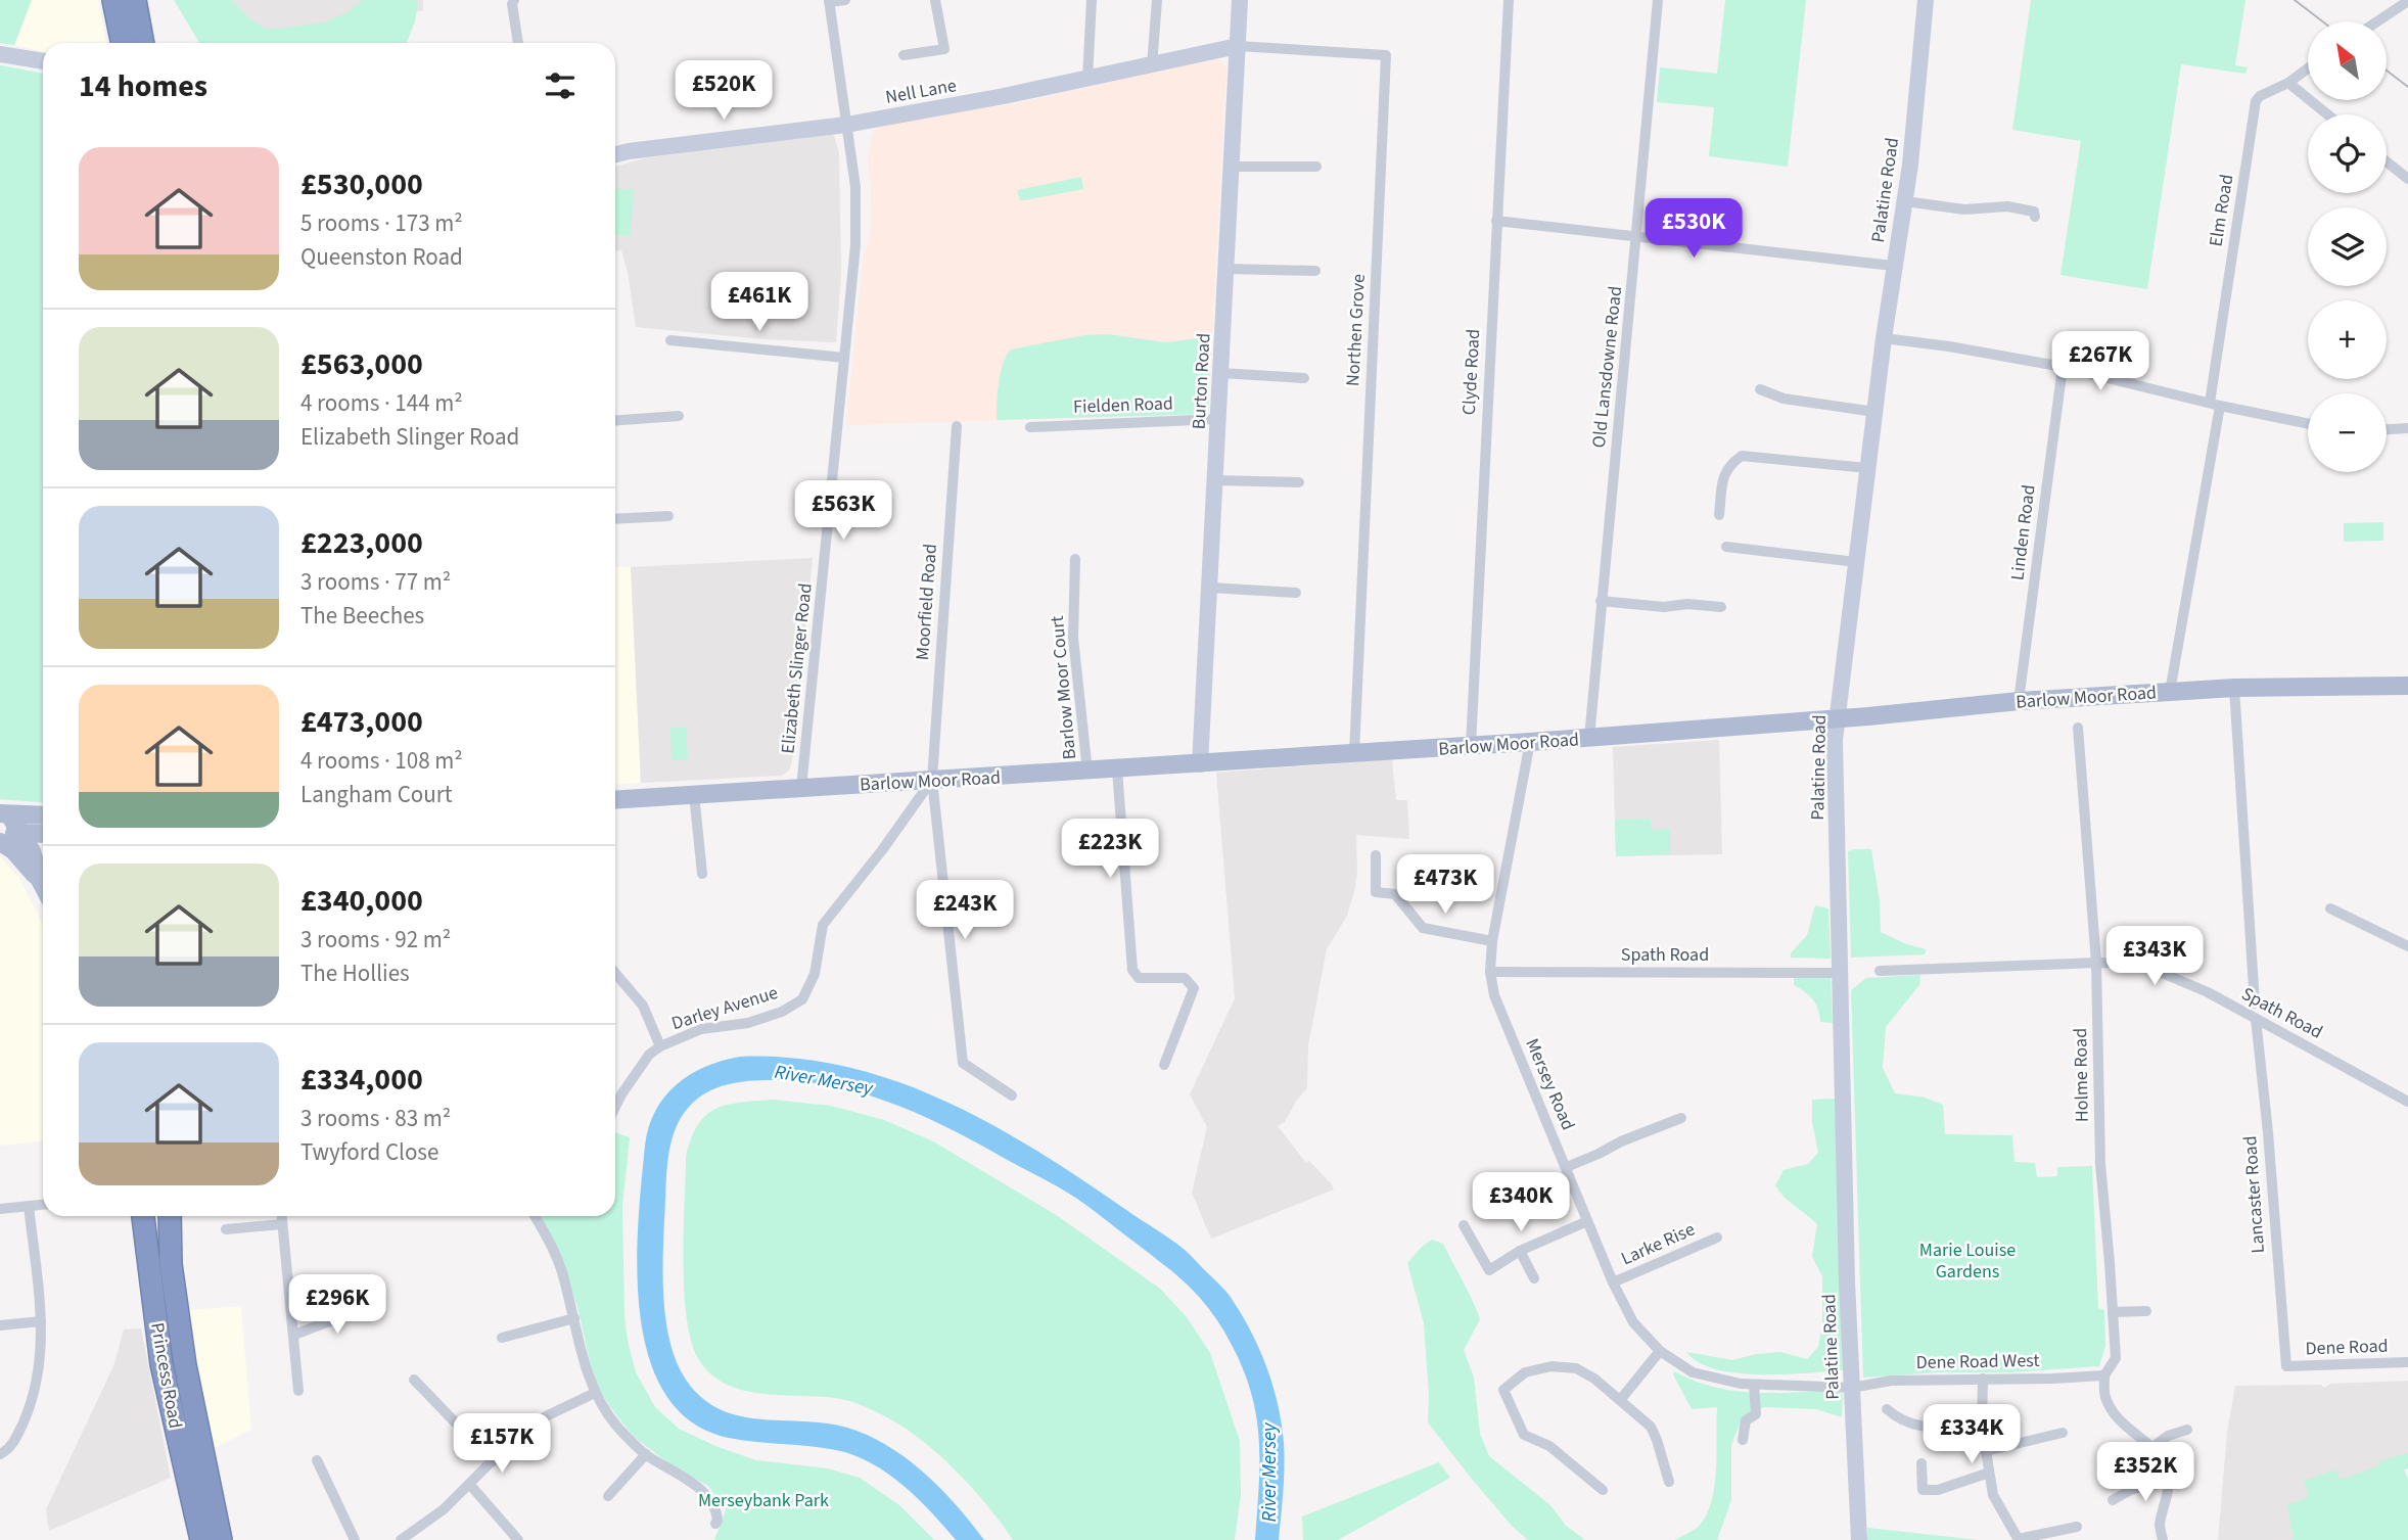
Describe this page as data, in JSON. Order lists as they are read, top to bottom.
{
  "streets": {
    "highway": ["Princess Road"],
    "main road": [
      "Nell Lane",
      "Palatine Road",
      "Burton Road",
      "Barlow Moor Road"
    ],
    "street": [
      "Elm Road",
      "Northen Grove",
      "Old Lansdowne Road",
      "Clyde Road",
      "Fielden Road",
      "Linden Road",
      "Moorfield Road",
      "Elizabeth Slinger Road",
      "Barlow Moor Court",
      "Spath Road",
      "Darley Avenue",
      "Holme Road",
      "Mersey Road",
      "Lancaster Road",
      "Larke Rise",
      "Dene Road",
      "Dene Road West"
    ]
  },
  "crossings": [
    ["Nell Lane", "Northen Grove"],
    ["Nell Lane", "Burton Road"],
    ["Nell Lane", "Elizabeth Slinger Road"],
    ["Palatine Road", "Barlow Moor Road"],
    ["Palatine Road", "Spath Road"],
    ["Palatine Road", "Mersey Road"],
    ["Palatine Road", "Dene Road West"],
    ["Elm Road", "Barlow Moor Road"],
    ["Northen Grove", "Burton Road"],
    ["Northen Grove", "Barlow Moor Road"],
    ["Old Lansdowne Road", "Barlow Moor Road"],
    ["Clyde Road", "Barlow Moor Road"],
    ["Burton Road", "Fielden Road"],
    ["Burton Road", "Barlow Moor Road"],
    ["Linden Road", "Barlow Moor Road"],
    ["Moorfield Road", "Barlow Moor Road"],
    ["Moorfield Road", "Darley Avenue"],
    ["Elizabeth Slinger Road", "Barlow Moor Road"],
    ["Barlow Moor Court", "Barlow Moor Road"],
    ["Barlow Moor Road", "Darley Avenue"],
    ["Barlow Moor Road", "Mersey Road"],
    ["Spath Road", "Holme Road"],
    ["Spath Road", "Mersey Road"],
    ["Spath Road", "Lancaster Road"],
    ["Holme Road", "Dene Road West"],
    ["Mersey Road", "Larke Rise"],
    ["Mersey Road", "Dene Road West"],
    ["Lancaster Road", "Dene Road"]
  ],
  "water": ["River Mersey"],
  "parks": ["Marie Louise Gardens", "Merseybank Park"],
  "north": "top left",
  "page": {
    "map_buttons": ["+", "−"],
    "heading": "14 homes",
    "price": [
      "£520K",
      "£530K",
      "£461K",
      "£267K",
      "£563K",
      "£223K",
      "£473K",
      "£243K",
      "£343K",
      "£340K",
      "£296K",
      "£334K",
      "£157K",
      "£352K"
    ],
    "list": [
      {
        "name": "£530,000",
        "note": "5 rooms · 173 m² · Queenston Road"
      },
      {
        "name": "£563,000",
        "note": "4 rooms · 144 m² · Elizabeth Slinger Road"
      },
      {
        "name": "£223,000",
        "note": "3 rooms · 77 m² · The Beeches"
      },
      {
        "name": "£473,000",
        "note": "4 rooms · 108 m² · Langham Court"
      },
      {
        "name": "£340,000",
        "note": "3 rooms · 92 m² · The Hollies"
      },
      {
        "name": "£334,000",
        "note": "3 rooms · 83 m² · Twyford Close"
      }
    ]
  }
}
